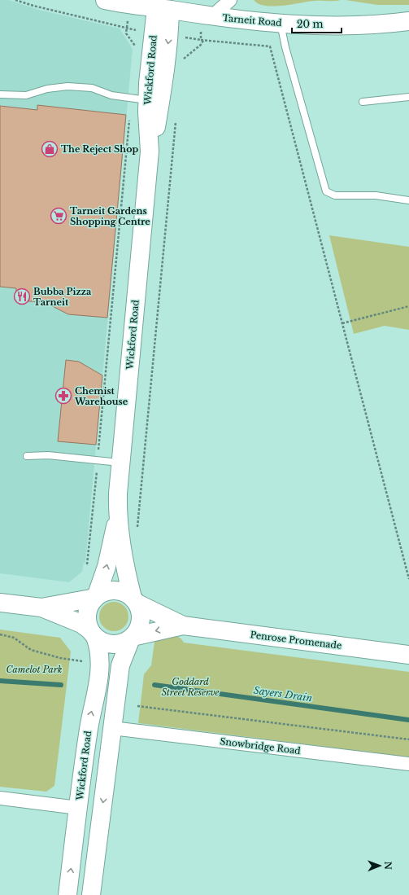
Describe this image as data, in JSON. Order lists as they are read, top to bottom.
{
  "streets": {
    "street": [
      "Tarneit Road",
      "Wickford Road",
      "Penrose Promenade",
      "Snowbridge Road"
    ]
  },
  "crossings": [
    ["Tarneit Road", "Wickford Road"],
    ["Wickford Road", "Penrose Promenade"]
  ],
  "water": ["Sayers Drain"],
  "parks": ["Camelot Park", "Goddard Street Reserve"],
  "places": {
    "shop": ["The Reject Shop"],
    "supermarket": ["Tarneit Gardens Shopping Centre"],
    "restaurant": ["Bubba Pizza Tarneit"],
    "pharmacy": ["Chemist Warehouse"]
  },
  "scale_bar": "20 m",
  "north": "right"
}
